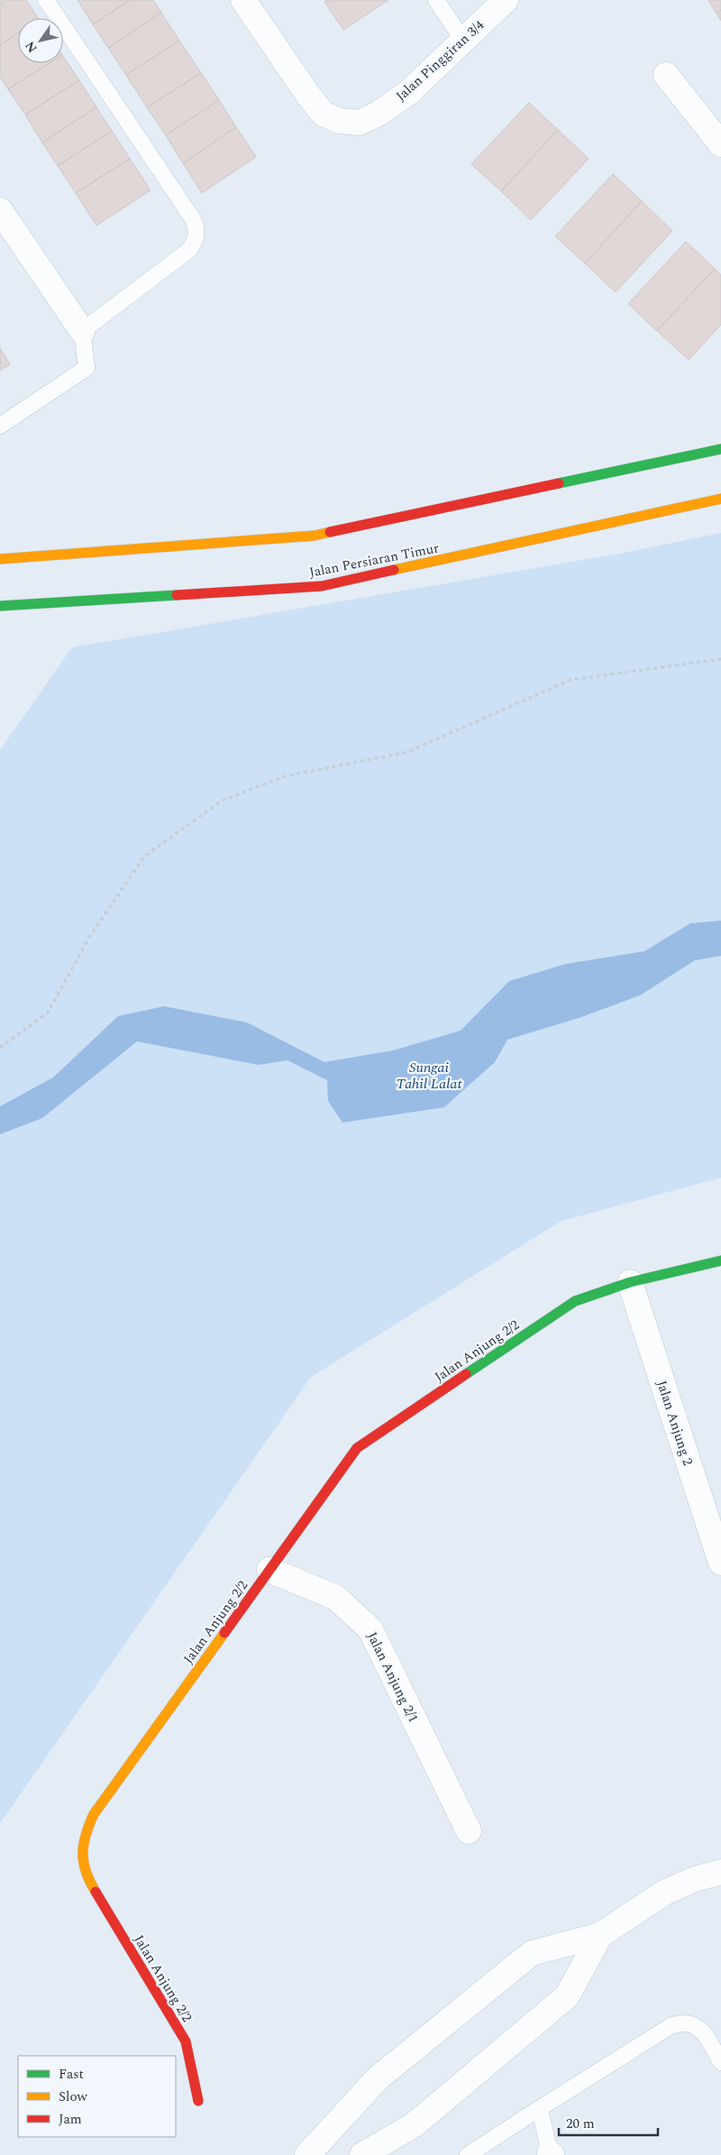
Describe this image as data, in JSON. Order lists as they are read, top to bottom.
{
  "streets": {
    "street": [
      "Jalan Pinggiran 3/4",
      "Jalan Persiaran Timur",
      "Jalan Anjung 2/2",
      "Jalan Anjung 2",
      "Jalan Anjung 2/1"
    ]
  },
  "crossings": [
    ["Jalan Anjung 2/2", "Jalan Anjung 2"],
    ["Jalan Anjung 2/2", "Jalan Anjung 2/1"]
  ],
  "water": ["Sungai Tahil Lalat"],
  "legend": ["Fast", "Slow", "Jam"],
  "scale_bar": "20 m",
  "north": "bottom left"
}
